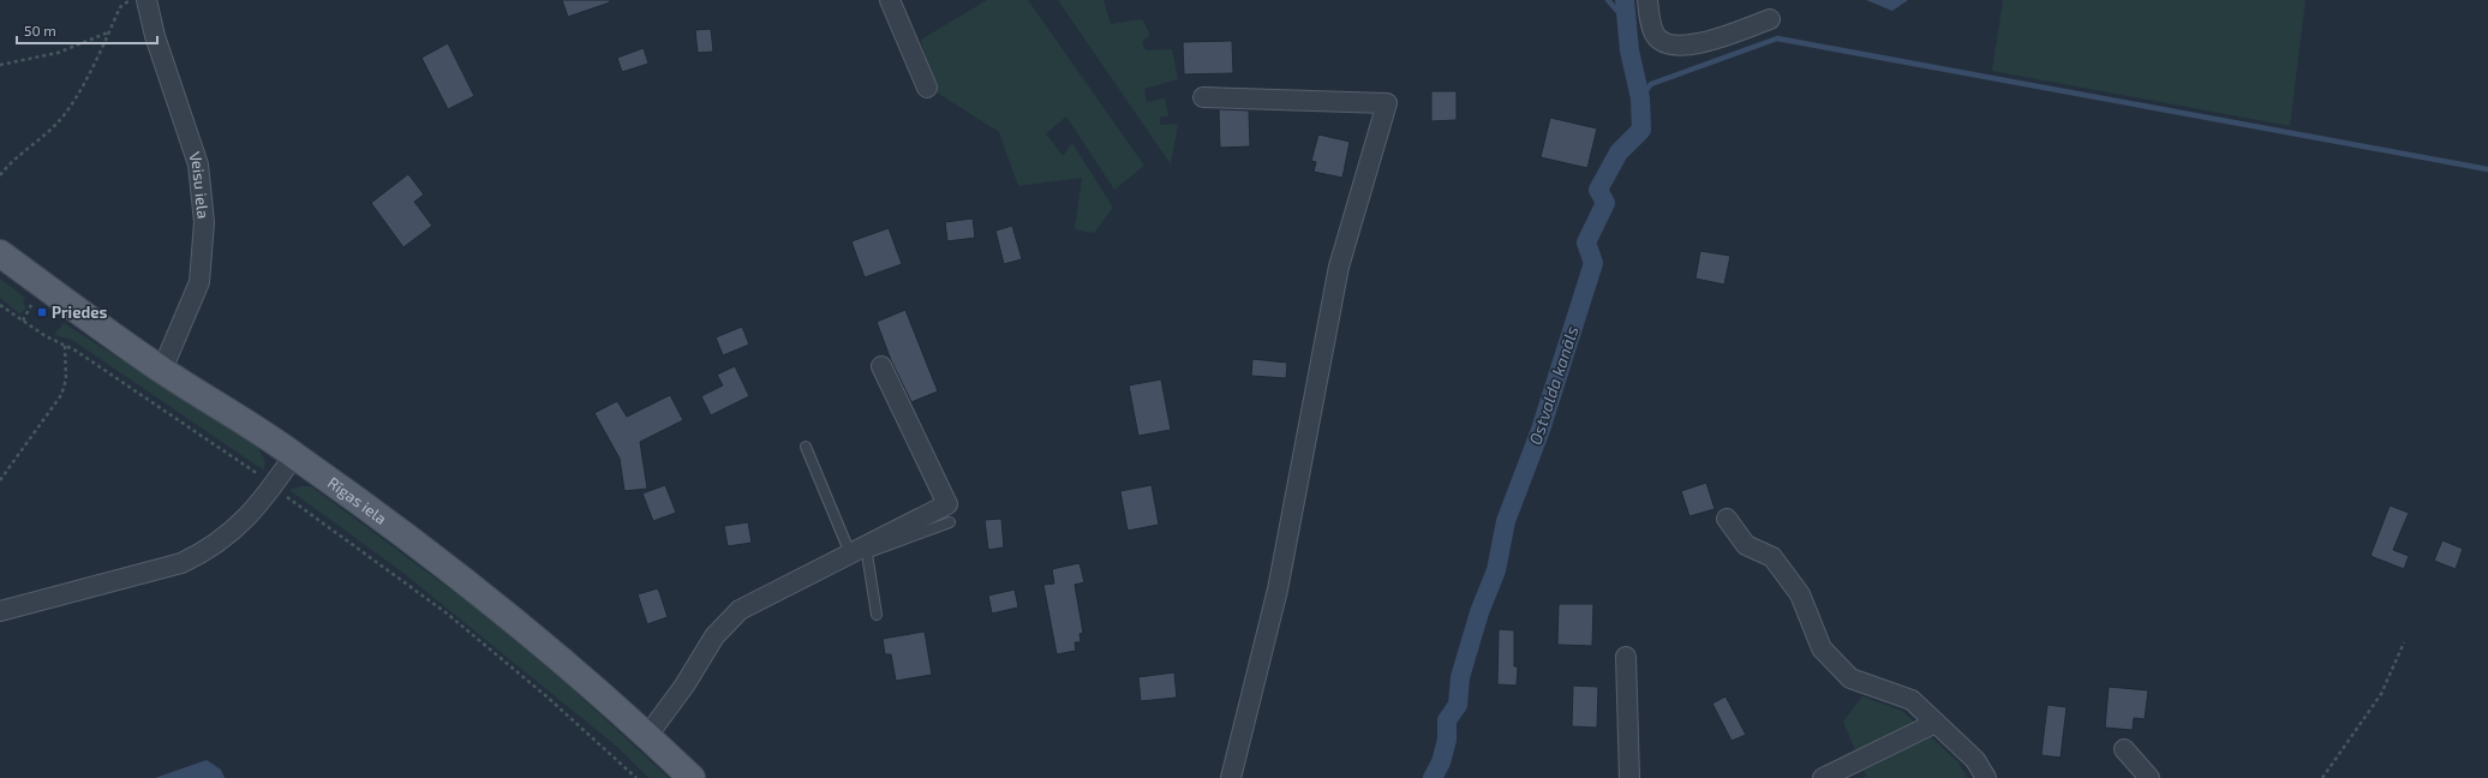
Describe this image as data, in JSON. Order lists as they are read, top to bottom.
{
  "streets": {
    "main road": ["Rīgas iela"],
    "street": ["Veisu iela"]
  },
  "crossings": [
    ["Veisu iela", "Rīgas iela"]
  ],
  "water": ["Ostvalda kanāls"],
  "places": {
    "transit": ["Priedes"]
  },
  "scale_bar": "50 m"
}
